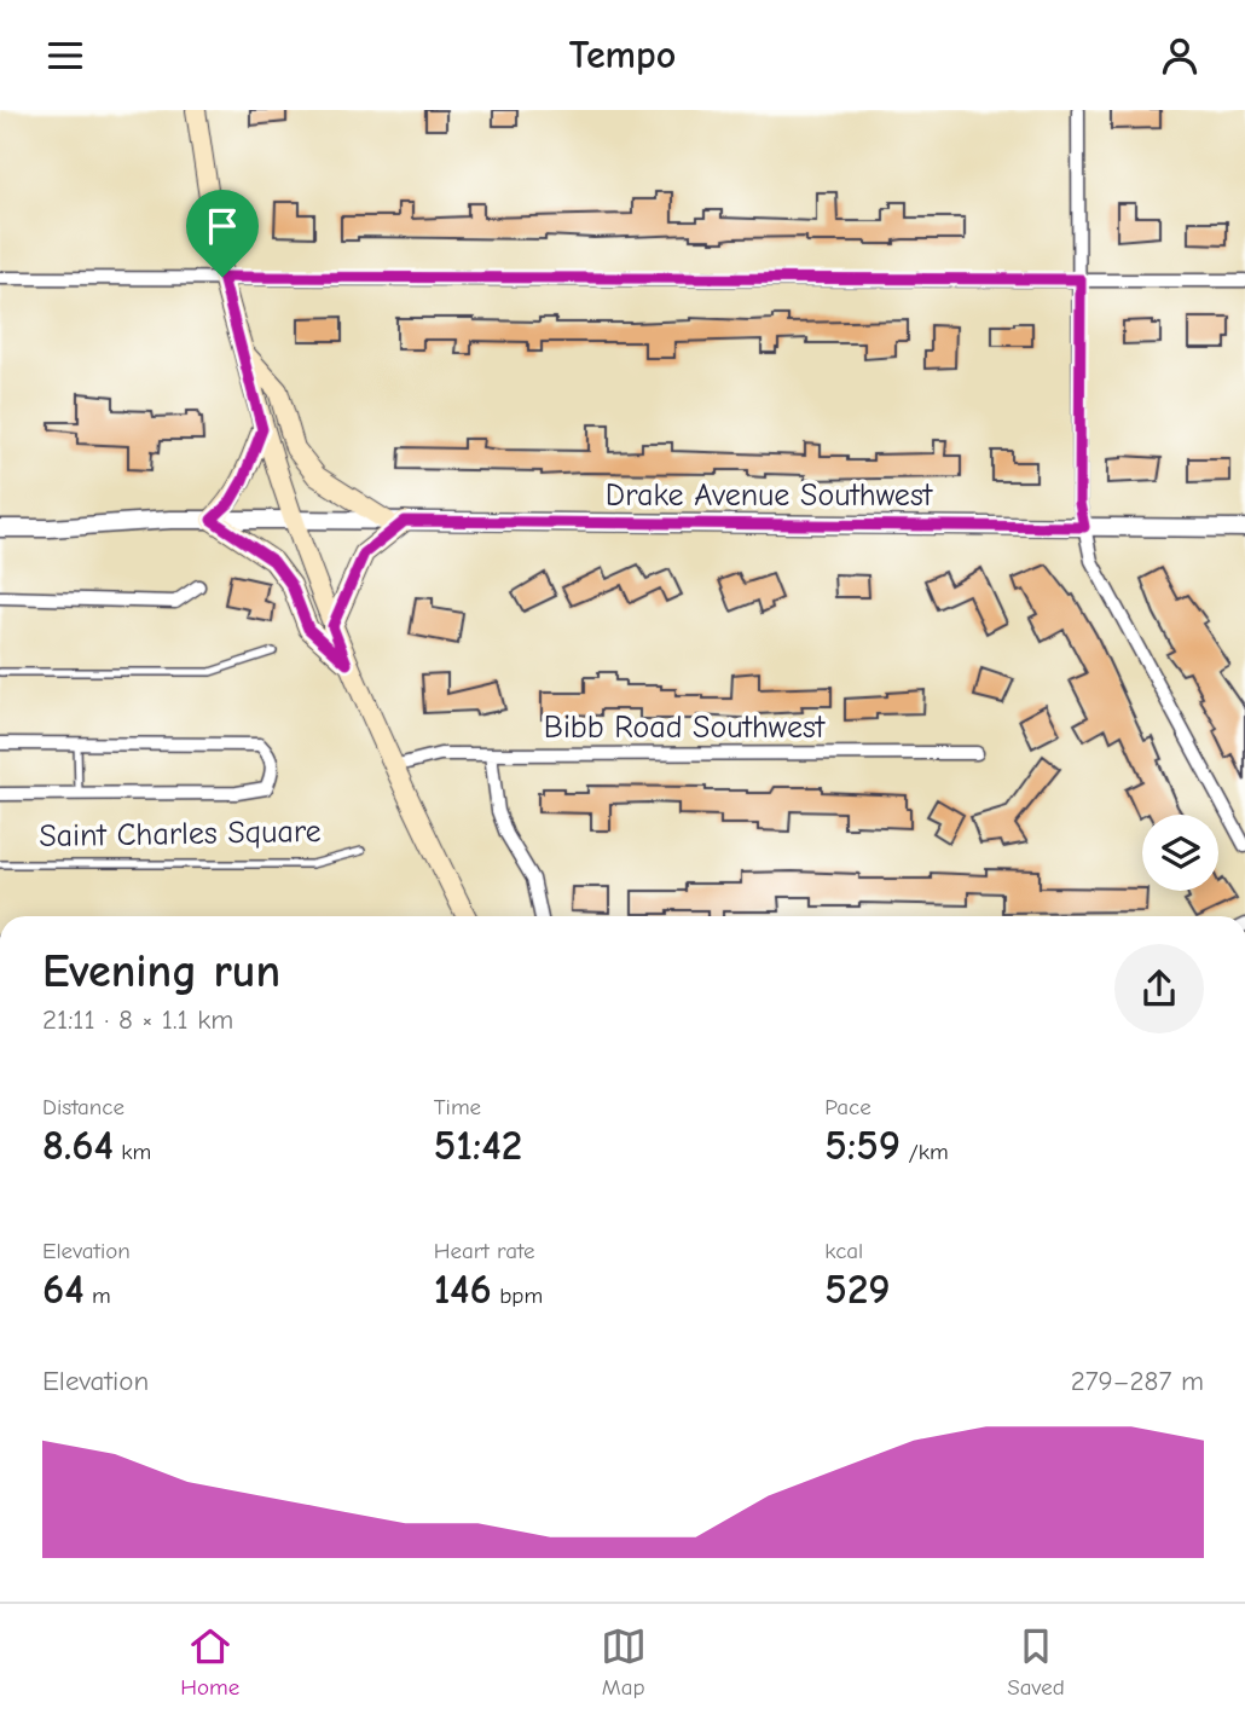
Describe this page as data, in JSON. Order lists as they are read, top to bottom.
{
  "streets": {
    "street": ["Drake Avenue Southwest", "Bibb Road Southwest", "Saint Charles Square"]
  },
  "page": {
    "header": "Tempo",
    "heading": ["Evening run", "21:11 · 8 × 1.1 km"],
    "stats": [
      ["Distance", "8.64 km"],
      ["Time", "51:42"],
      ["Pace", "5:59 /km"],
      ["Elevation", "64 m"],
      ["Heart rate", "146 bpm"],
      ["kcal", "529"]
    ],
    "chart": ["Elevation", "279–287 m"],
    "tabs": ["Home", "Map", "Saved"]
  }
}
